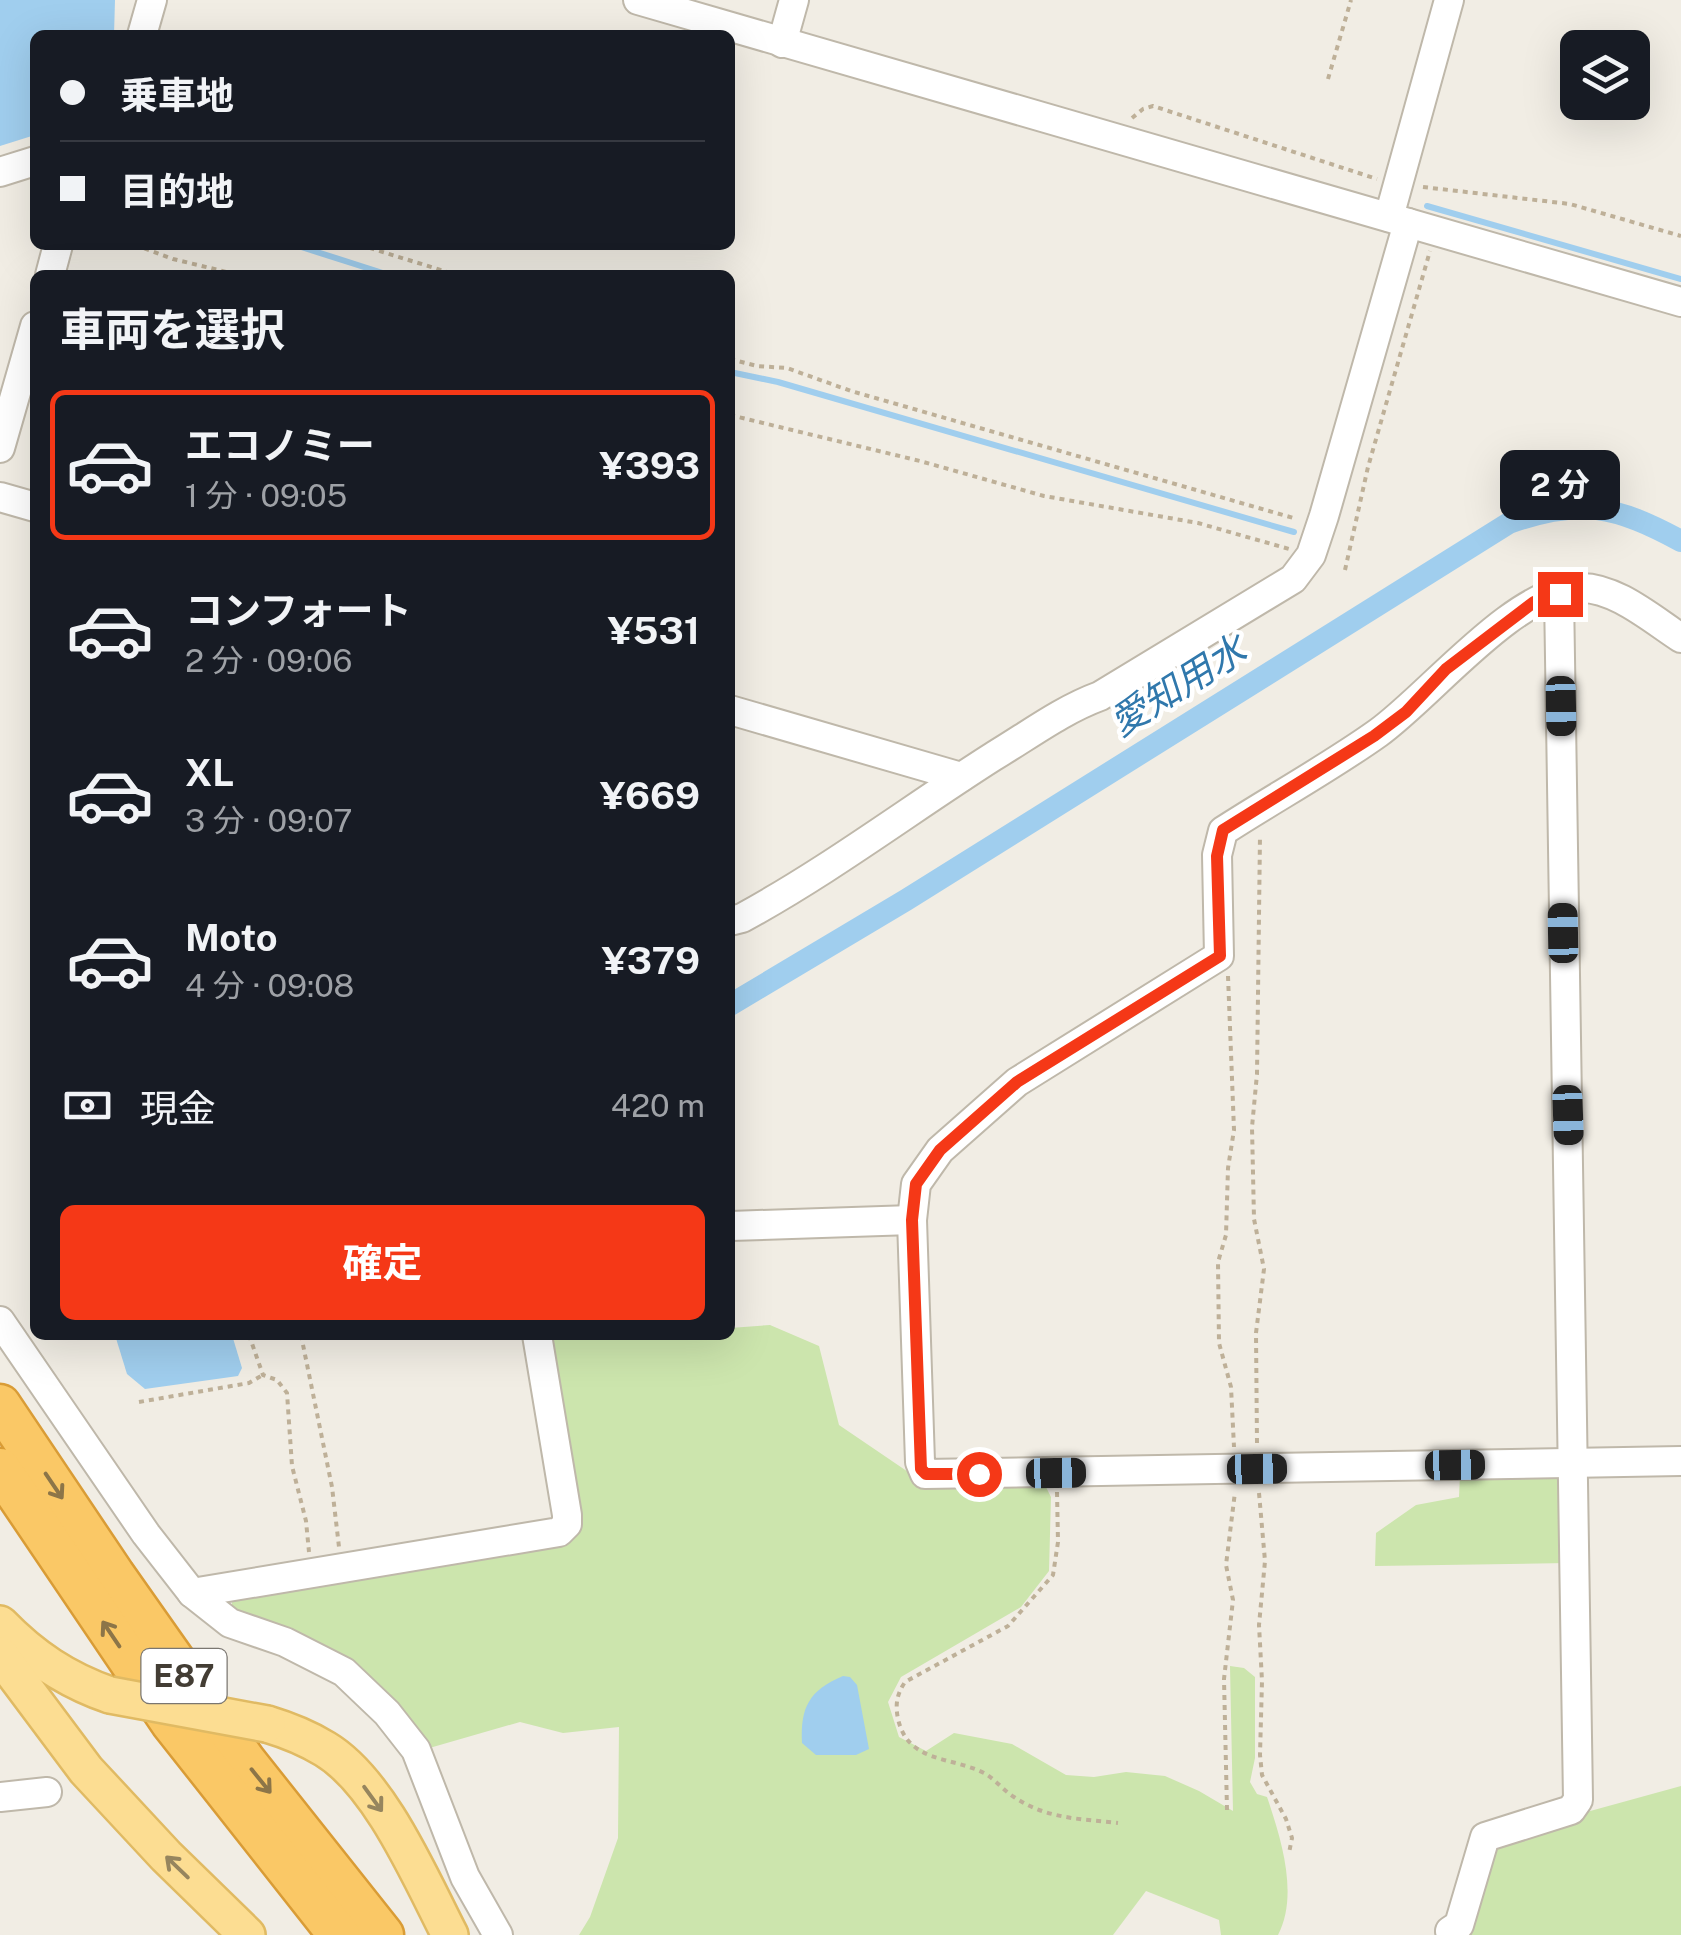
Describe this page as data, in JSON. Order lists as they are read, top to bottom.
{
  "streets": {
    "highway": ["E87"]
  },
  "water": ["愛知用水"],
  "page": {
    "banner": ["乗車地", "目的地"],
    "heading": "車両を選択",
    "list": [
      {
        "name": "エコノミー",
        "note": "1 分 · 09:05",
        "value": "¥393"
      },
      {
        "name": "コンフォート",
        "note": "2 分 · 09:06",
        "value": "¥531"
      },
      {
        "name": "XL",
        "note": "3 分 · 09:07",
        "value": "¥669"
      },
      {
        "name": "Moto",
        "note": "4 分 · 09:08",
        "value": "¥379"
      }
    ],
    "bubble": "2 分",
    "pay": ["現金", "420 m"],
    "buttons": "確定"
  }
}
